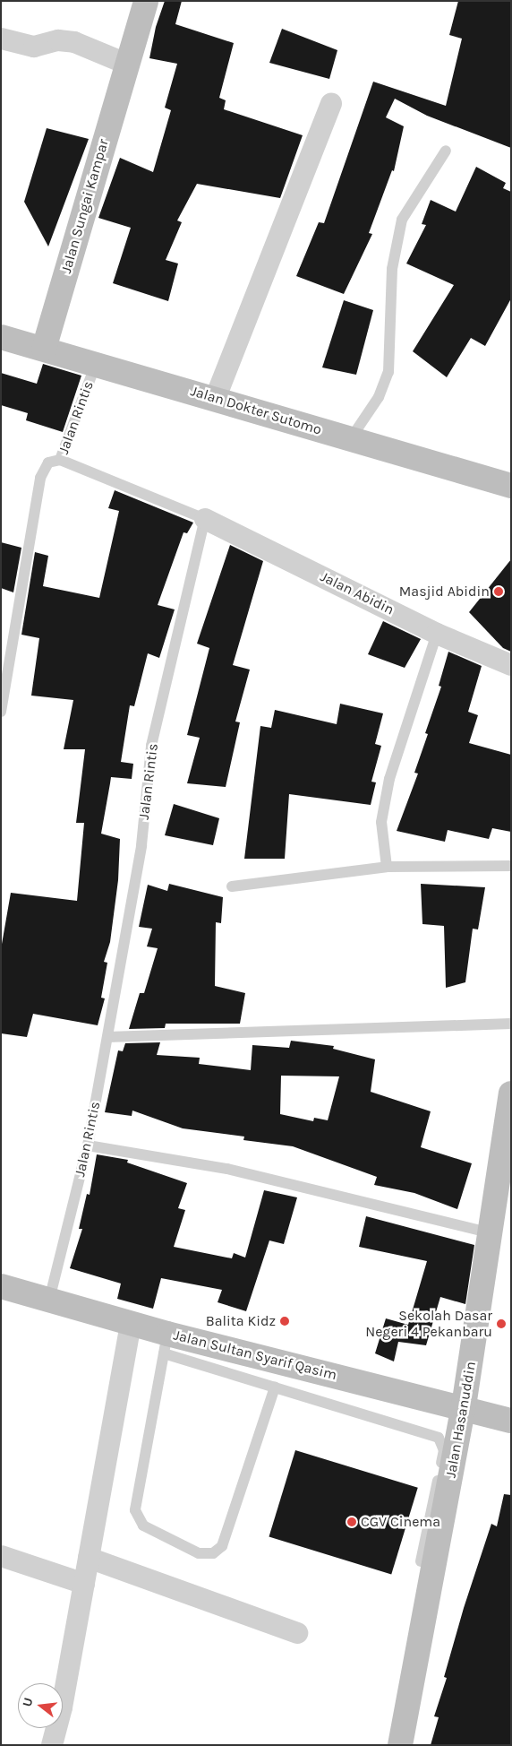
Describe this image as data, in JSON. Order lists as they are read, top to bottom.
{
  "streets": {
    "main road": [
      "Jalan Sungai Kampar",
      "Jalan Dokter Sutomo",
      "Jalan Sultan Syarif Qasim",
      "Jalan Hasanuddin"
    ],
    "street": ["Jalan Abidin"],
    "lane": ["Jalan Rintis"]
  },
  "crossings": [
    ["Jalan Sungai Kampar", "Jalan Dokter Sutomo"],
    ["Jalan Dokter Sutomo", "Jalan Rintis"],
    ["Jalan Rintis", "Jalan Abidin"],
    ["Jalan Rintis", "Jalan Sultan Syarif Qasim"],
    ["Jalan Sultan Syarif Qasim", "Jalan Hasanuddin"]
  ],
  "places": [
    "Masjid Abidin",
    "Balita Kidz",
    "Sekolah Dasar Negeri 4 Pekanbaru",
    "CGV Cinema"
  ],
  "north": "left"
}
